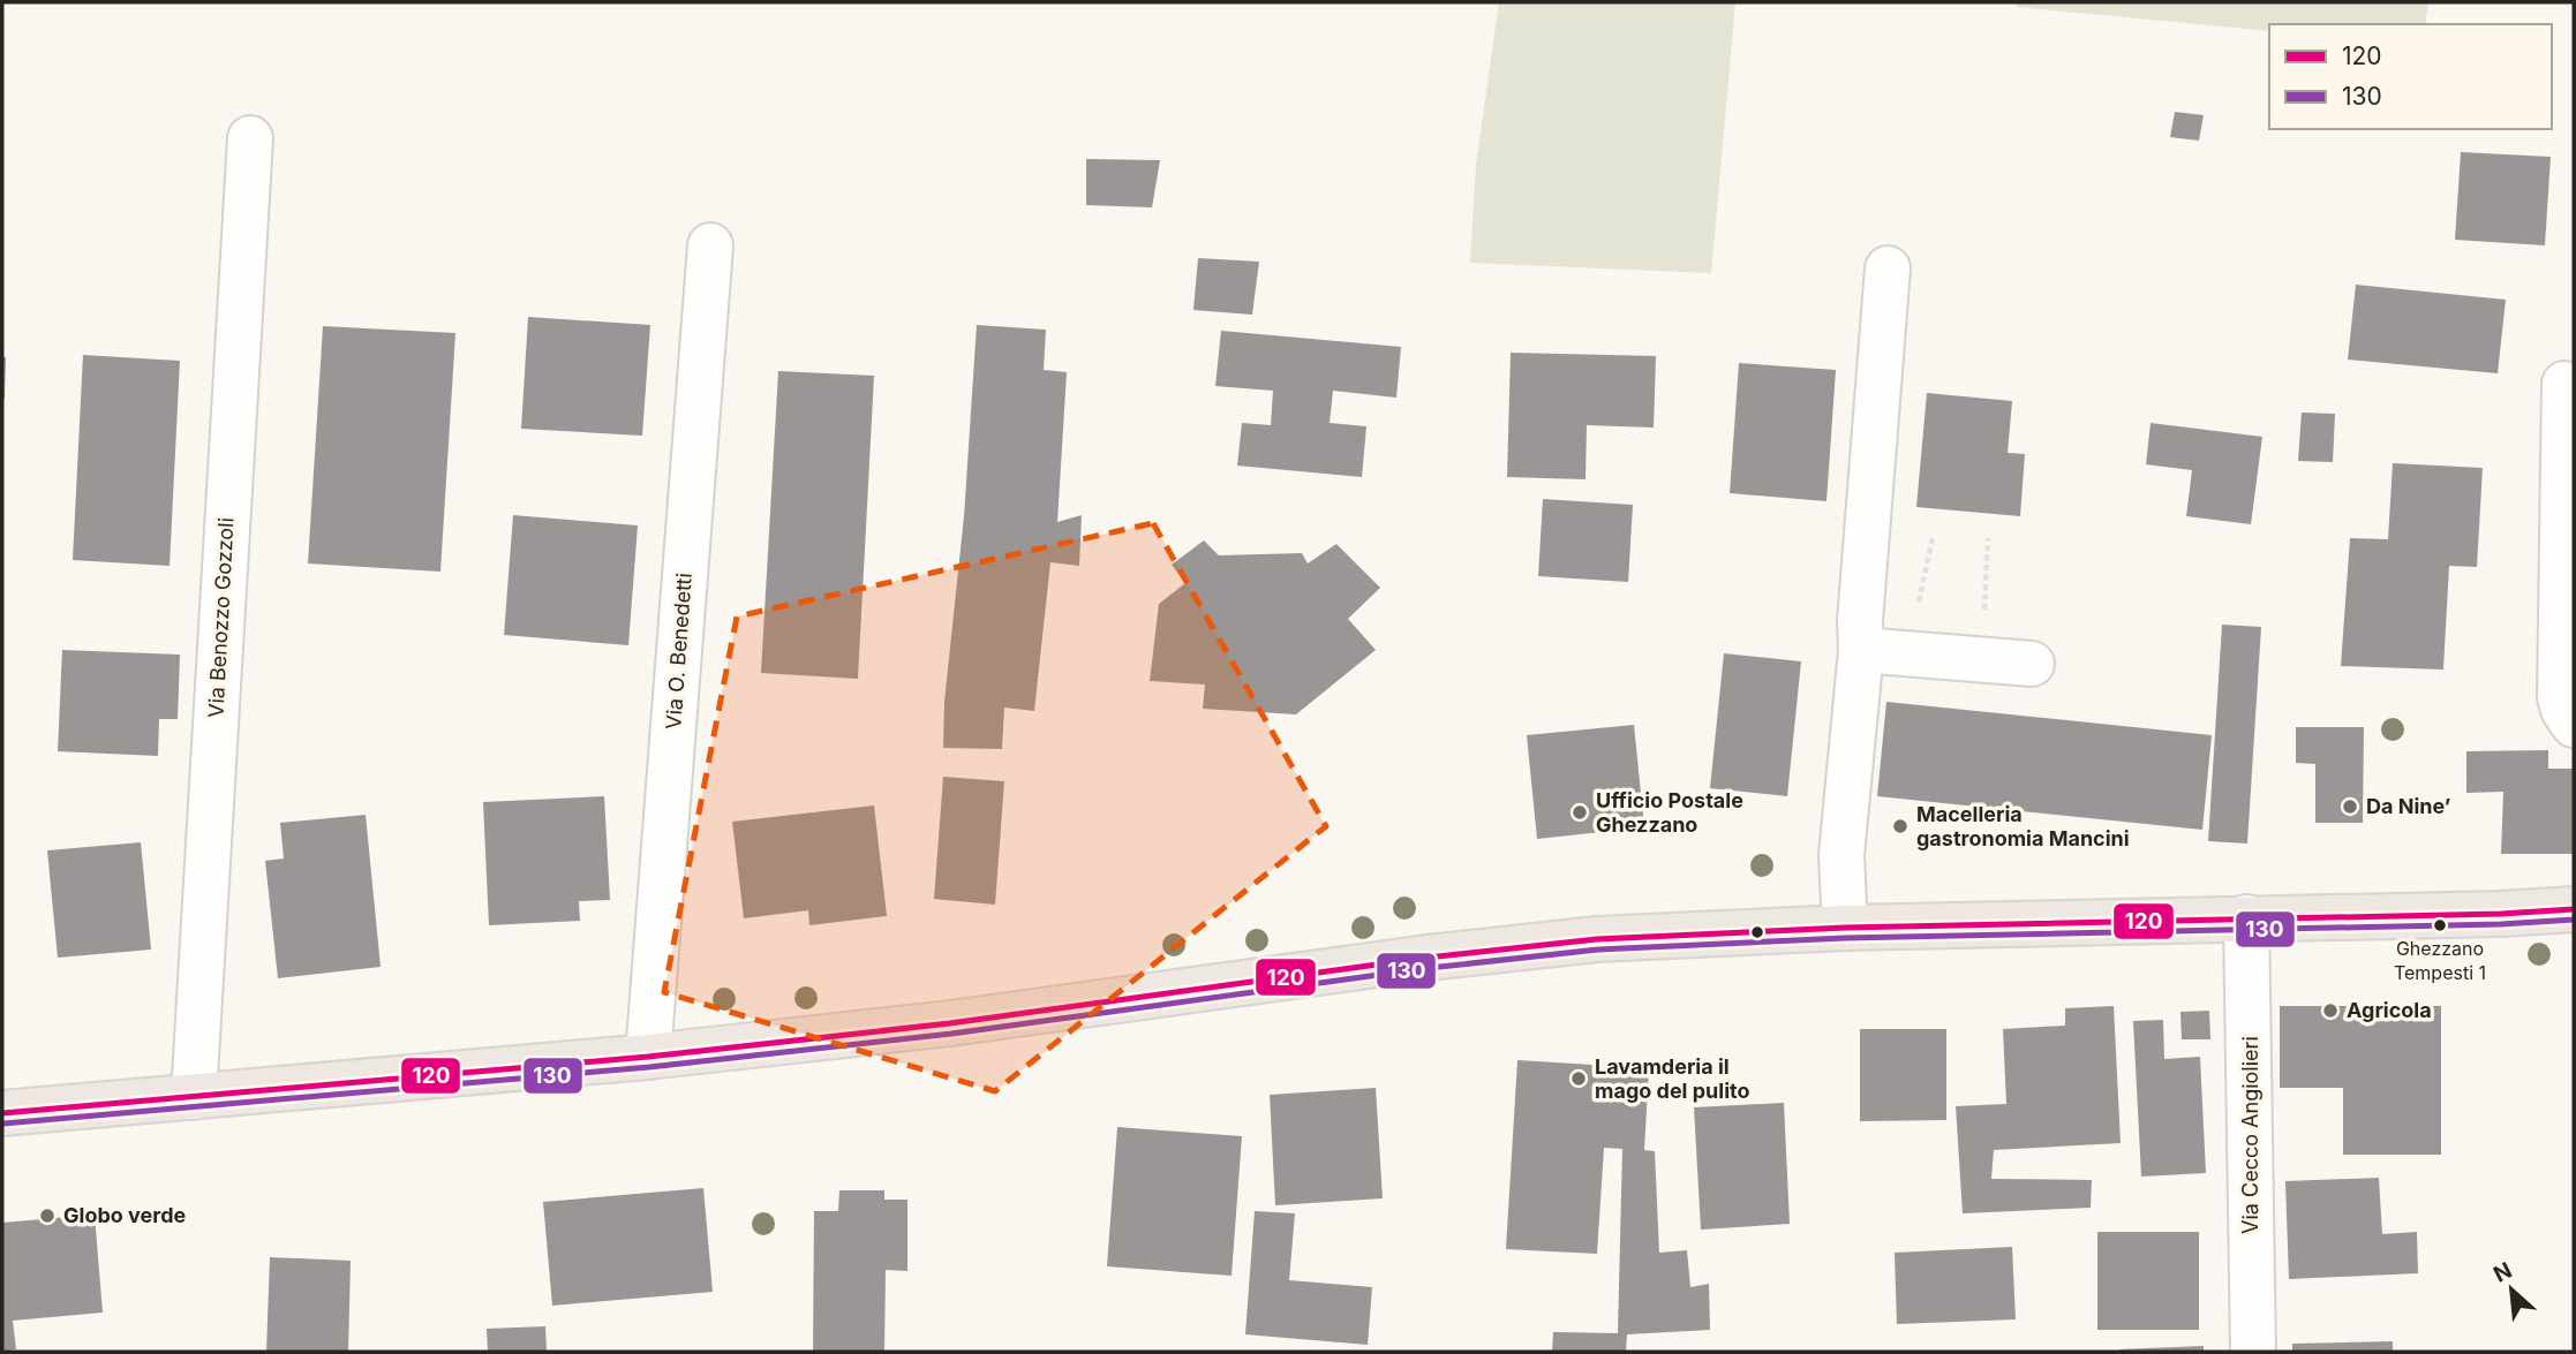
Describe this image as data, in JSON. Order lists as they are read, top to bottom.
{
  "streets": {
    "street": ["Via Benozzo Gozzoli", "Via O. Benedetti", "Via Cecco Angiolieri"]
  },
  "places": [
    "Da Nine’",
    "Ufficio Postale Ghezzano",
    "Macelleria gastronomia Mancini",
    "Ghezzano Tempesti 1",
    "Agricola",
    "Lavamderia il mago del pulito",
    "Globo verde"
  ],
  "lines": ["transit line 120", "transit line 130"],
  "legend": ["120", "130"],
  "north": "top left"
}
